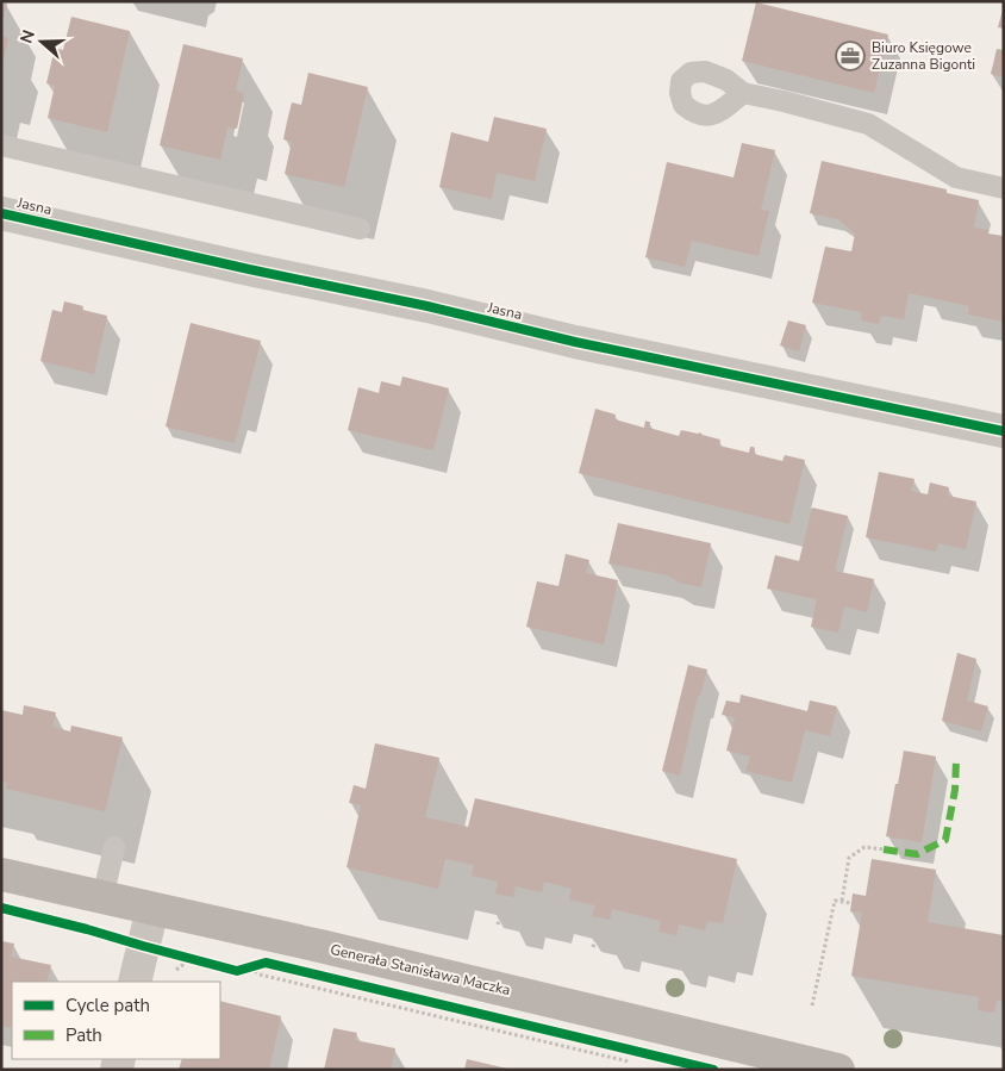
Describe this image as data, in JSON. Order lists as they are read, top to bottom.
{
  "streets": {
    "street": ["Jasna", "Generała Stanisława Maczka"]
  },
  "places": {
    "office": ["Biuro Księgowe Zuzanna Bigonti"]
  },
  "legend": ["Cycle path", "Path"],
  "north": "left"
}
